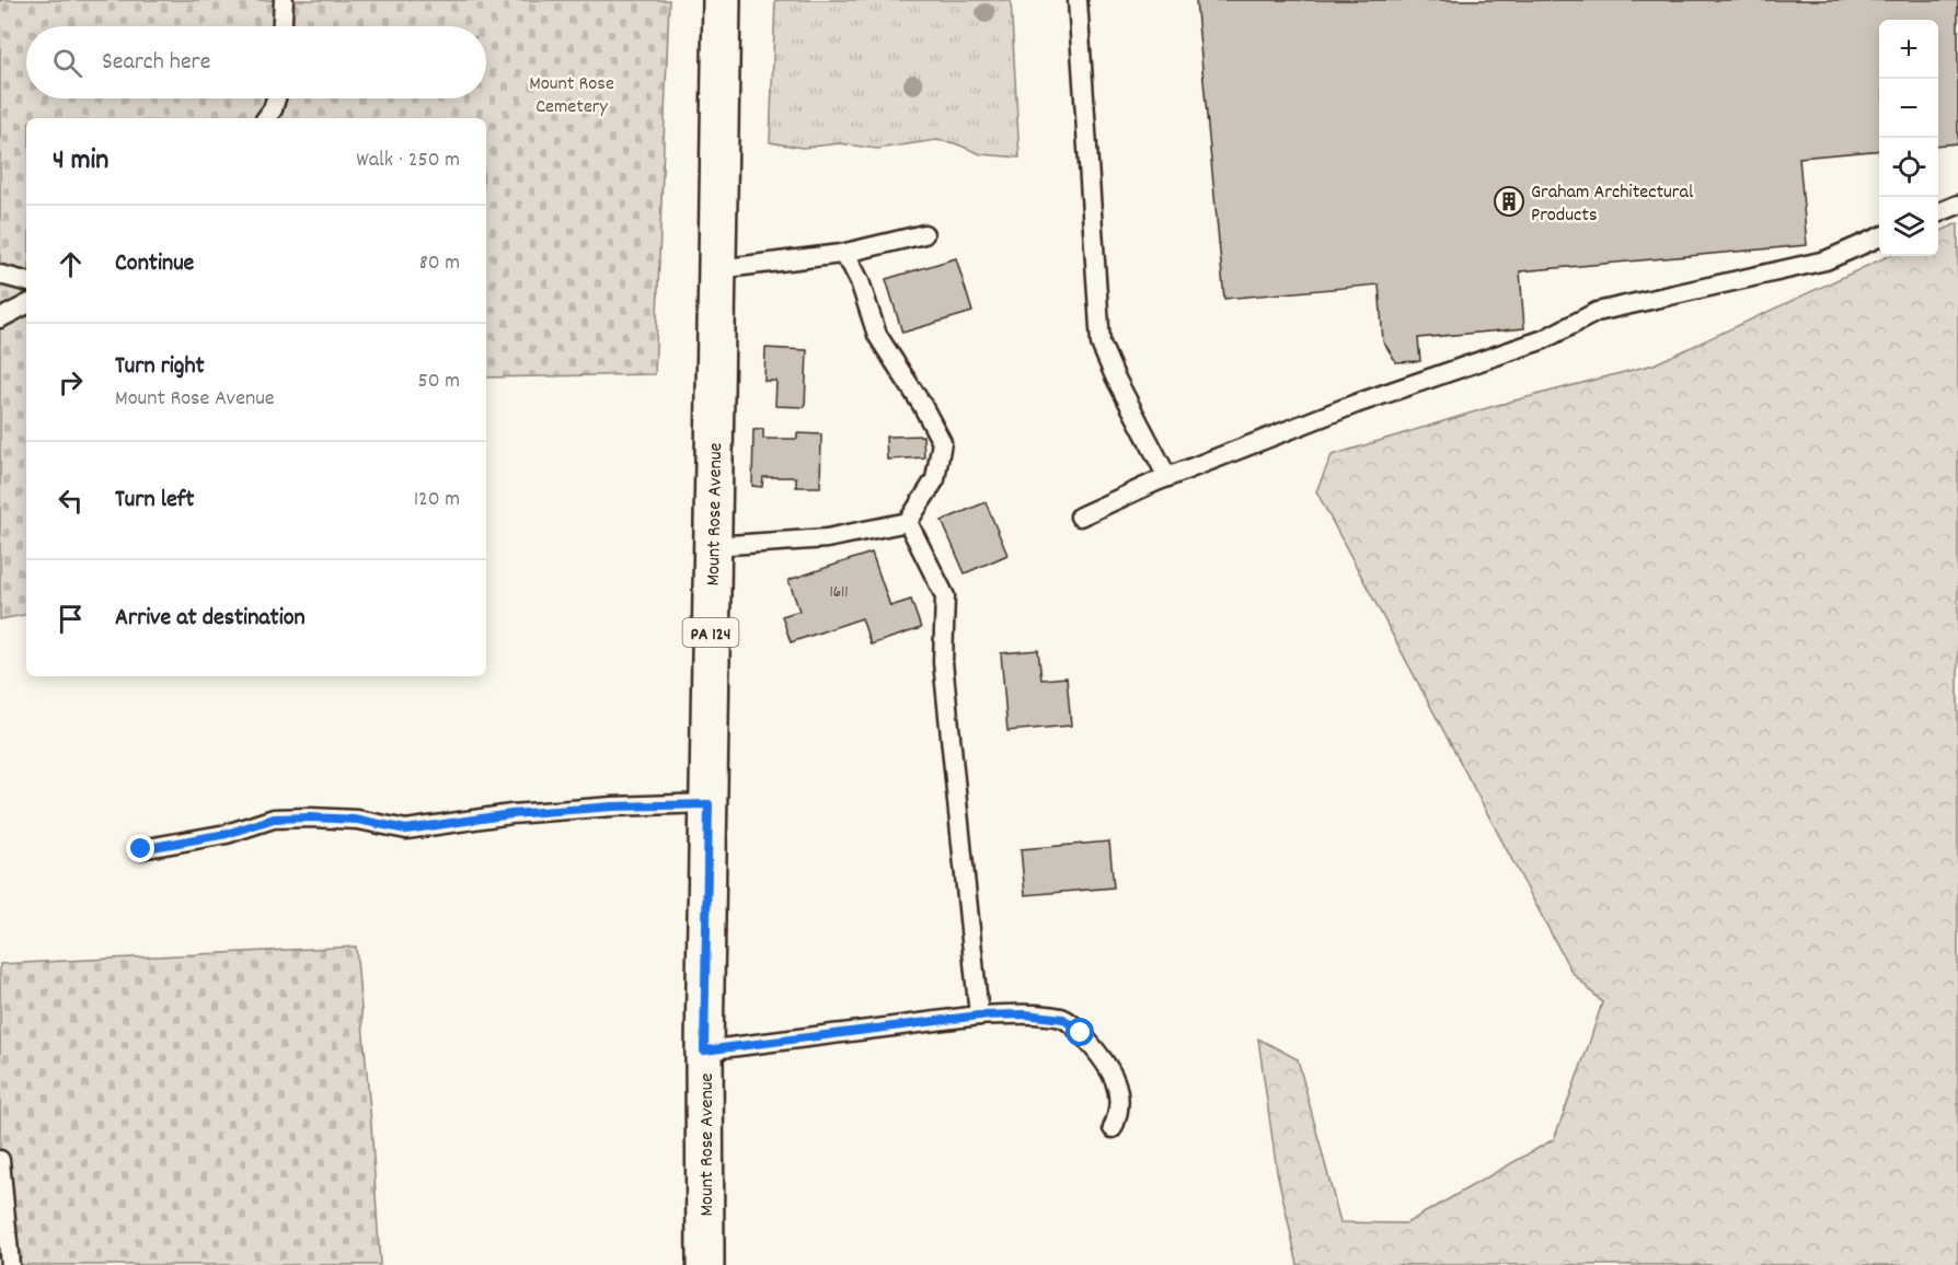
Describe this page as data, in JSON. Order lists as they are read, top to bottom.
{
  "streets": {
    "main road": ["Mount Rose Avenue", "PA 124"]
  },
  "parks": ["Mount Rose Cemetery"],
  "places": {
    "building": ["Graham Architectural Products"]
  },
  "house_numbers": ["1611"],
  "page": {
    "map_buttons": ["+", "−"],
    "search": "Search here",
    "heading": ["4 min", "Walk · 250 m"],
    "list": [
      ["Continue", "80 m"],
      ["Turn right", "Mount Rose Avenue", "50 m"],
      ["Turn left", "120 m"],
      "Arrive at destination"
    ]
  }
}
